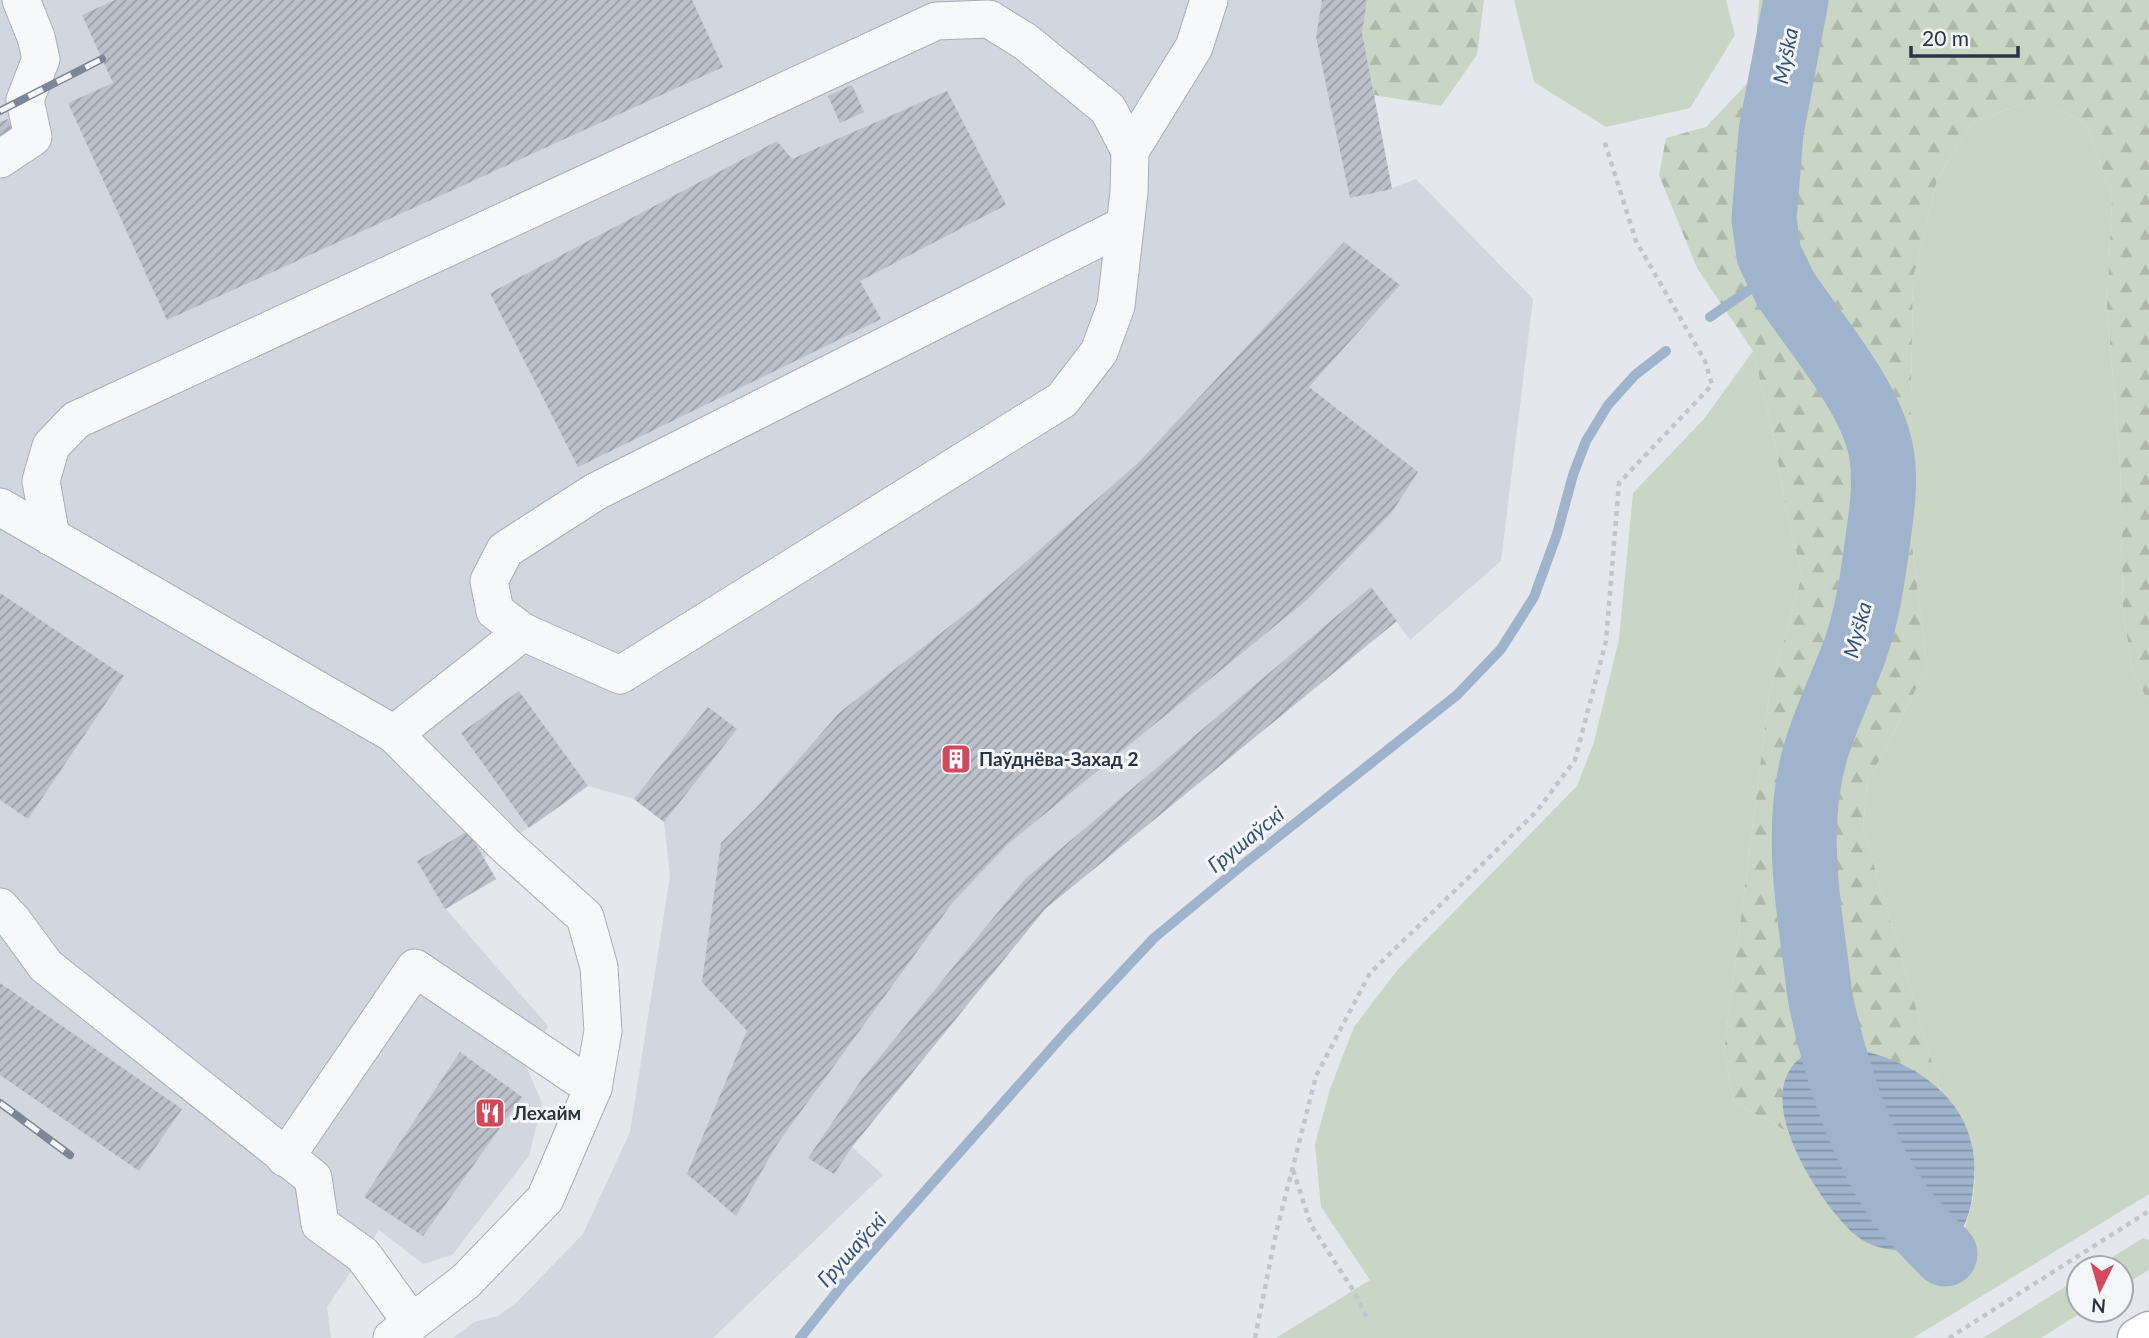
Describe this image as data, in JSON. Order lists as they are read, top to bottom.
{
  "water": ["Муška", "Грушаўскі"],
  "places": {
    "building": ["Паўднёва-Захад 2"],
    "restaurant": ["Лехайм"]
  },
  "scale_bar": "20 m",
  "north": "bottom"
}
